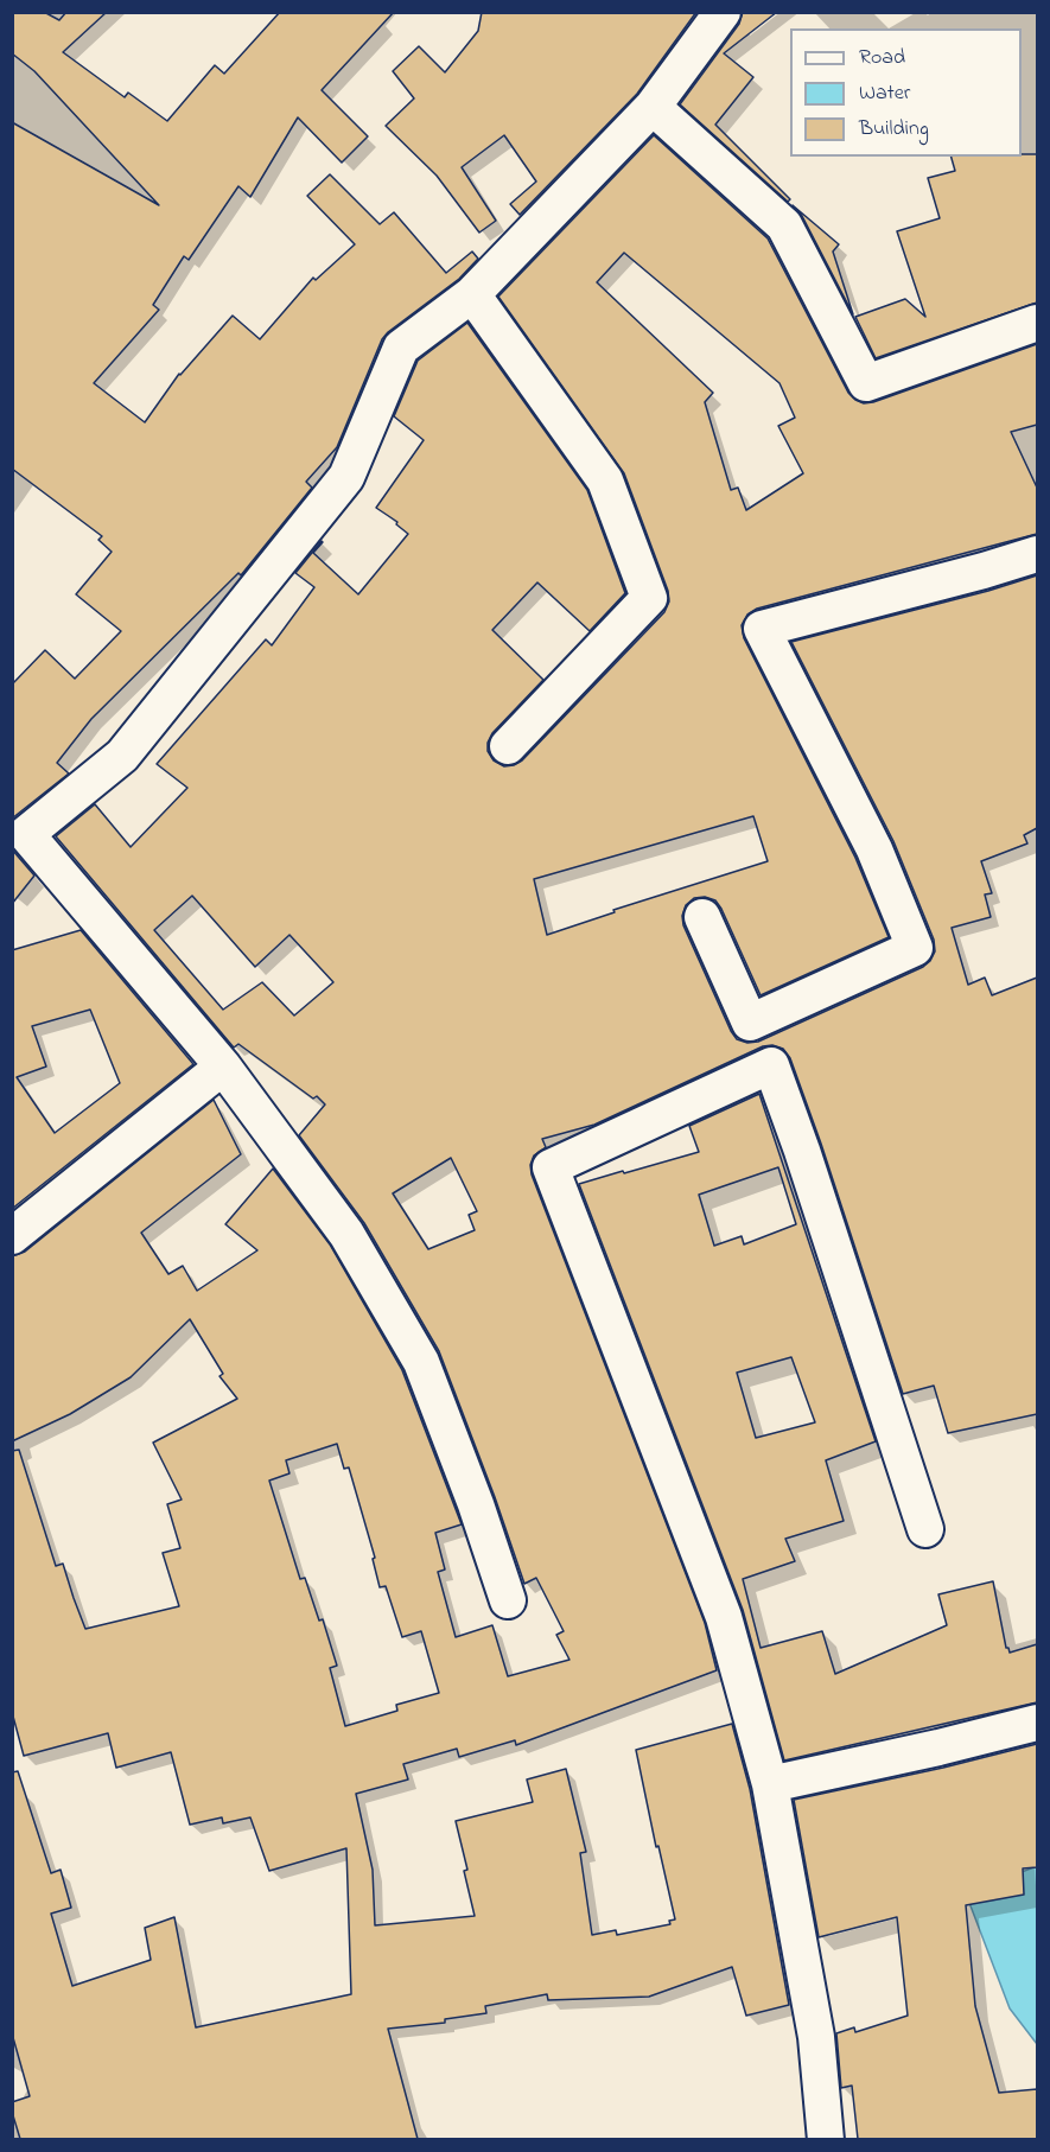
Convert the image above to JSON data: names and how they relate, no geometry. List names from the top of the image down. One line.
{"legend":["Road","Water","Building"]}
